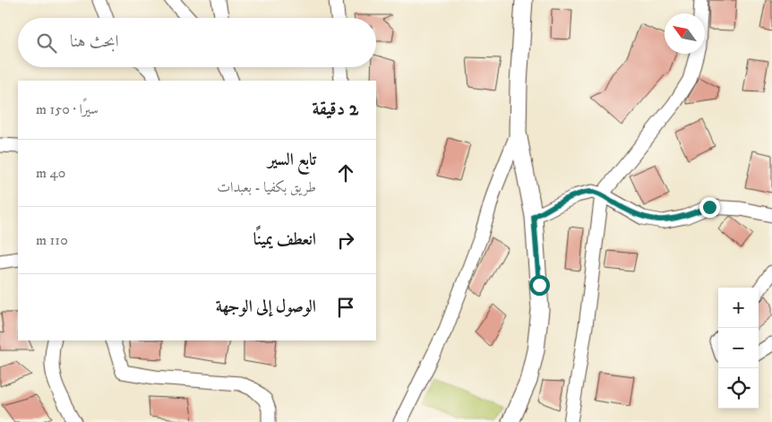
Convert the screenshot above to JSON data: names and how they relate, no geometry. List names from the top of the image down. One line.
{"north":"top left","page":{"search":"ابحث هنا","heading":["2 دقيقة","سيرًا · 150 m"],"list":[["تابع السير","طريق بكفيا - بعبدات","40 m"],["انعطف يمينًا","110 m"],"الوصول إلى الوجهة"],"map_buttons":["+","−"]}}
